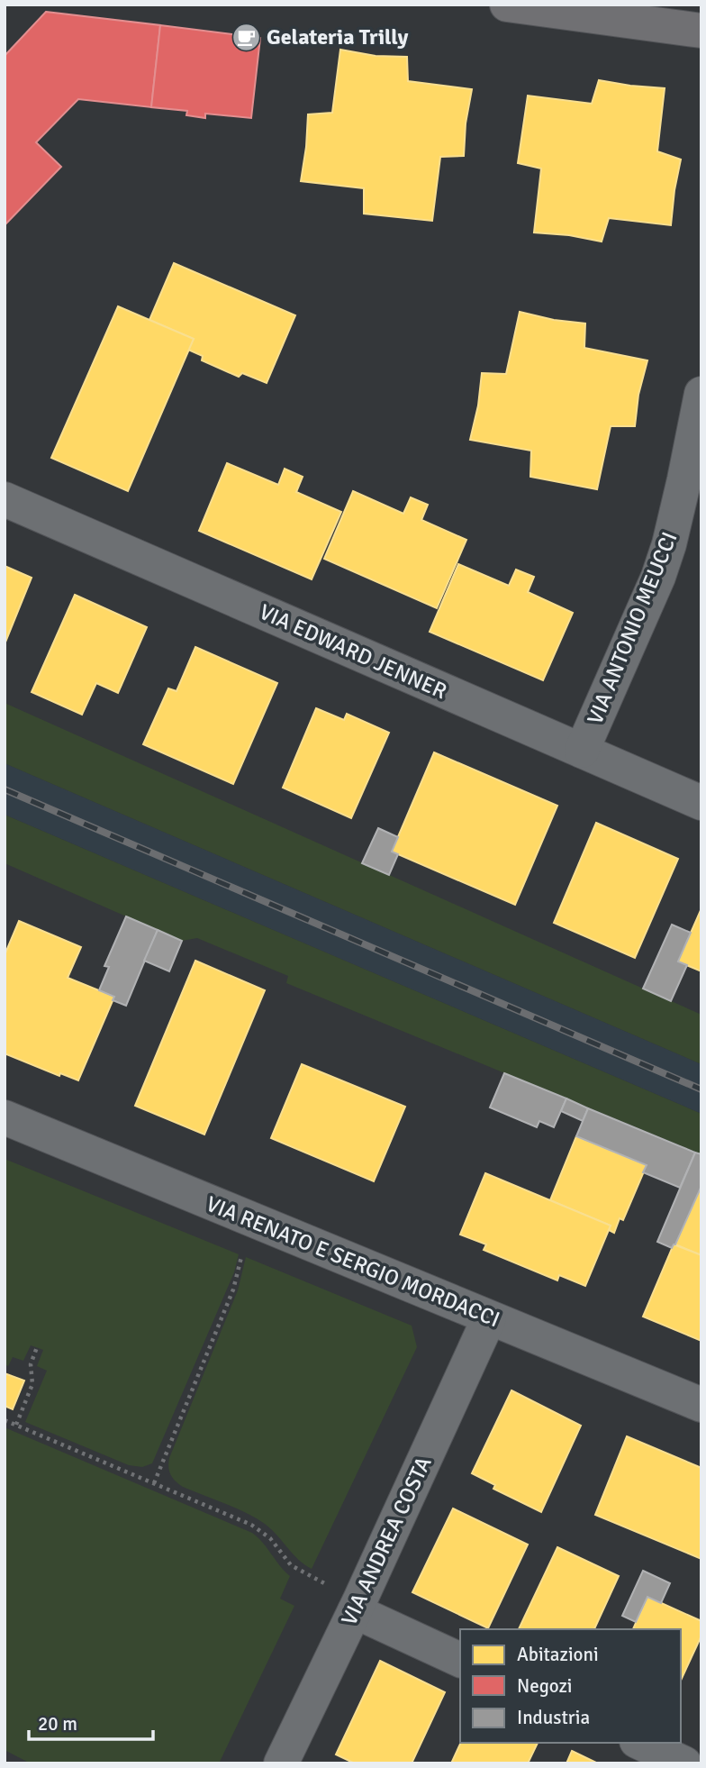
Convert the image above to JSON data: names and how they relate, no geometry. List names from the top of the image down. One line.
{"streets":{"street":["VIA ANTONIO MEUCCI","VIA EDWARD JENNER","VIA RENATO E SERGIO MORDACCI","VIA ANDREA COSTA"]},"crossings":[["VIA ANTONIO MEUCCI","VIA EDWARD JENNER"],["VIA RENATO E SERGIO MORDACCI","VIA ANDREA COSTA"]],"places":{"cafe":["Gelateria Trilly"]},"legend":["Abitazioni","Negozi","Industria"],"scale_bar":"20 m"}
